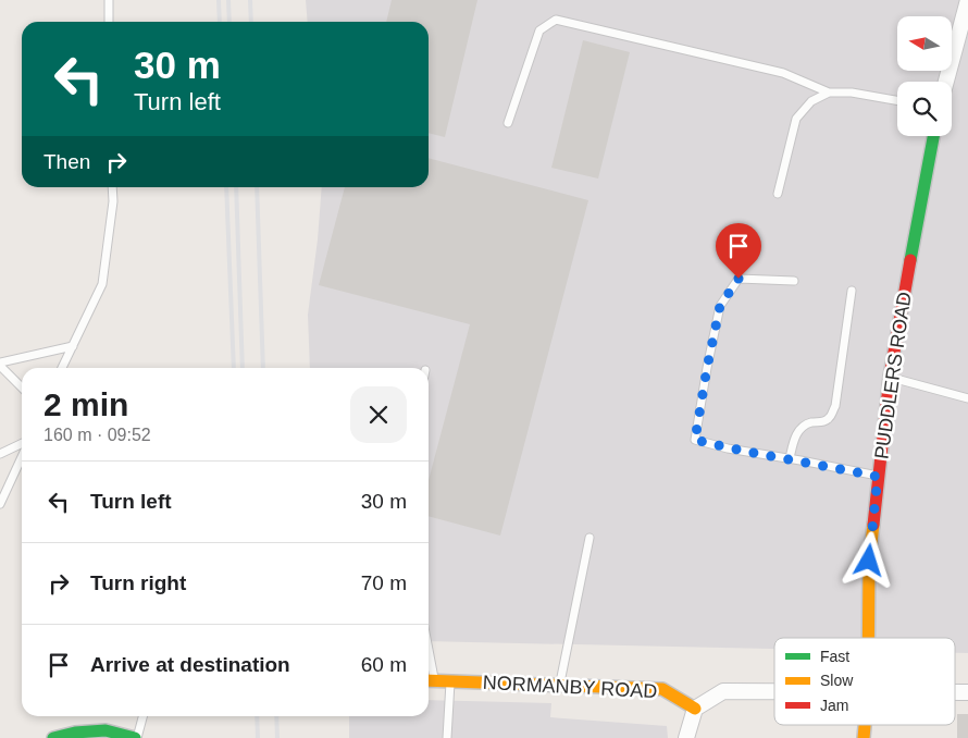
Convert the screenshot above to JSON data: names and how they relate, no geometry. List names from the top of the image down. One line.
{"streets":{"street":["PUDDLERS ROAD","NORMANBY ROAD"]},"legend":["Fast","Slow","Jam"],"north":"left","page":{"turn":["30 m","Turn left"],"then":"Then","heading":["2 min","160 m · 09:52"],"list":[{"name":"Turn left","value":"30 m"},{"name":"Turn right","value":"70 m"},{"name":"Arrive at destination","value":"60 m"}]}}
